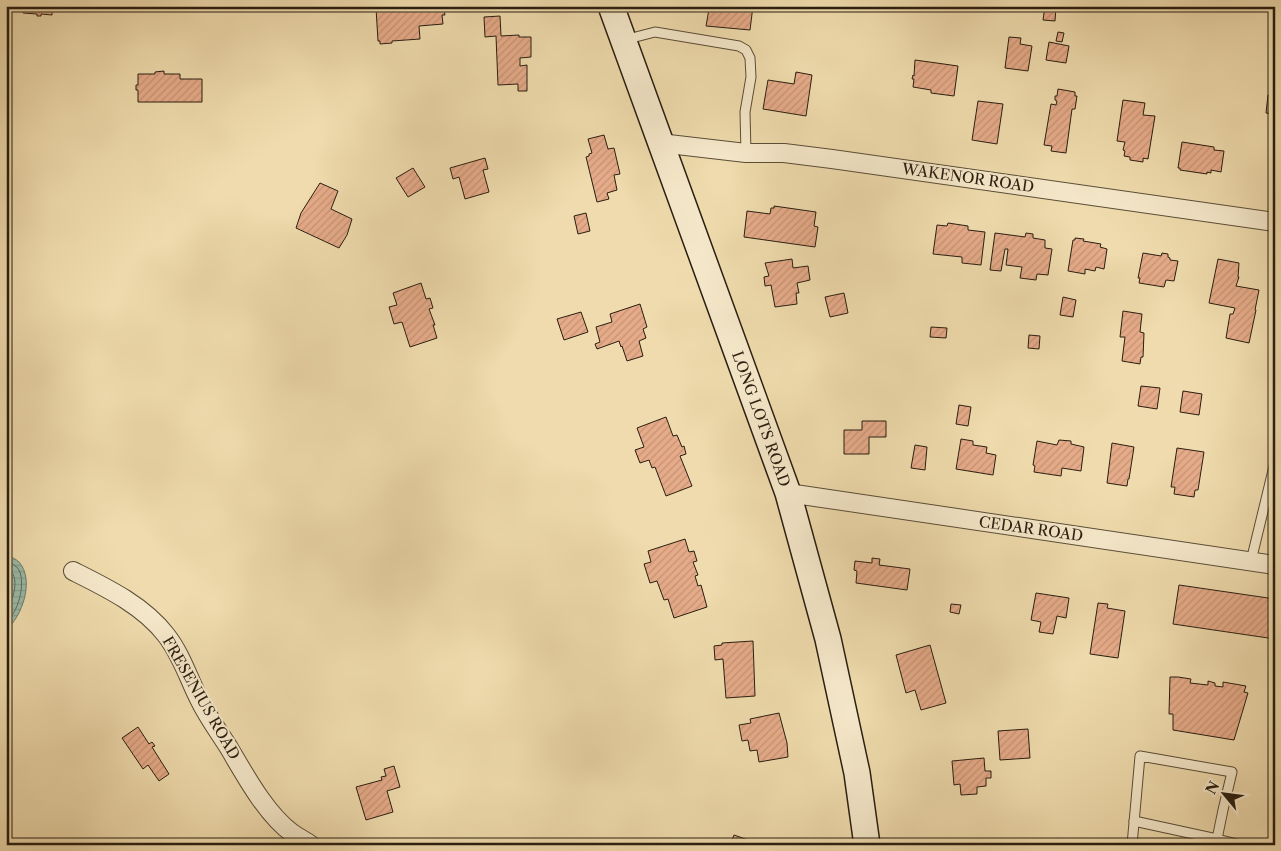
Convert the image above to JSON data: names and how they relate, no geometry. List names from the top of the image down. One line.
{"streets":{"main road":["LONG LOTS ROAD"],"street":["WAKENOR ROAD","CEDAR ROAD","FRESENIUS ROAD"]},"crossings":[["WAKENOR ROAD","LONG LOTS ROAD"],["LONG LOTS ROAD","CEDAR ROAD"]],"north":"top left"}
